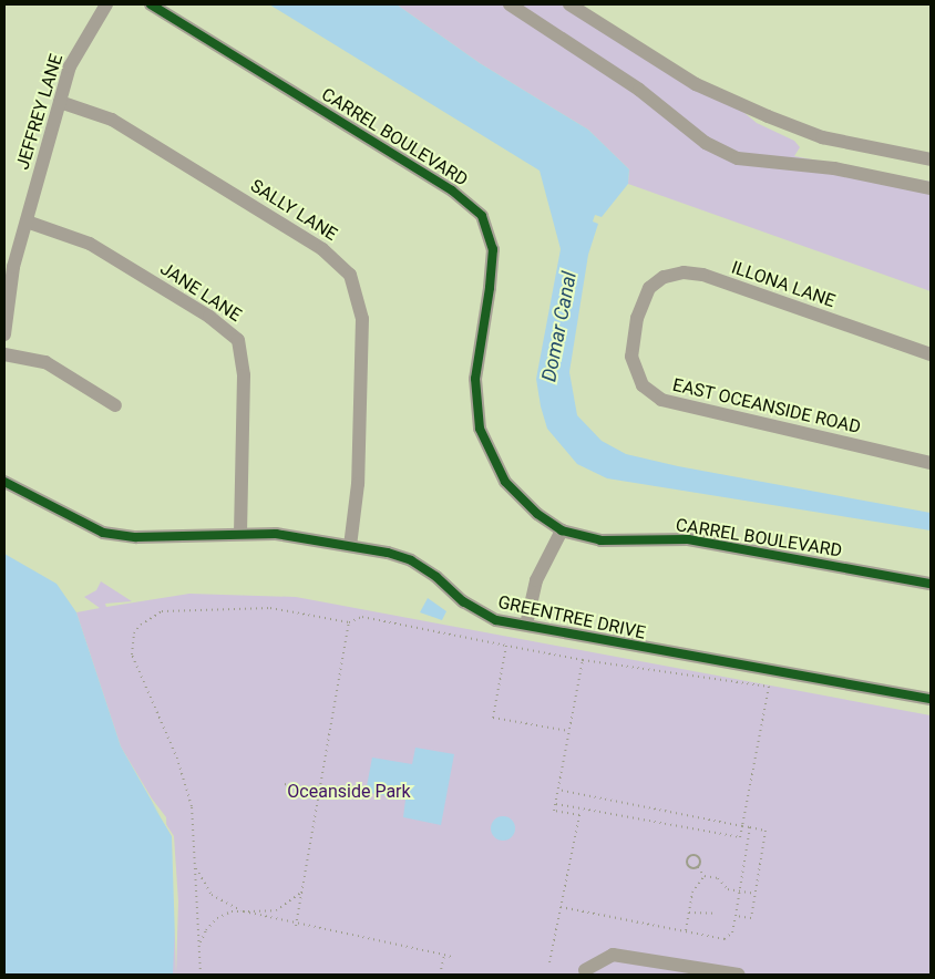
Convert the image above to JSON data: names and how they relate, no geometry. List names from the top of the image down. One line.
{"streets":{"street":["JEFFREY LANE","CARREL BOULEVARD","SALLY LANE","ILLONA LANE","JANE LANE","EAST OCEANSIDE ROAD","GREENTREE DRIVE"]},"crossings":[["JEFFREY LANE","SALLY LANE"],["JEFFREY LANE","JANE LANE"],["SALLY LANE","GREENTREE DRIVE"],["ILLONA LANE","EAST OCEANSIDE ROAD"],["JANE LANE","GREENTREE DRIVE"]],"water":["Domar Canal"],"parks":["Oceanside Park"]}
